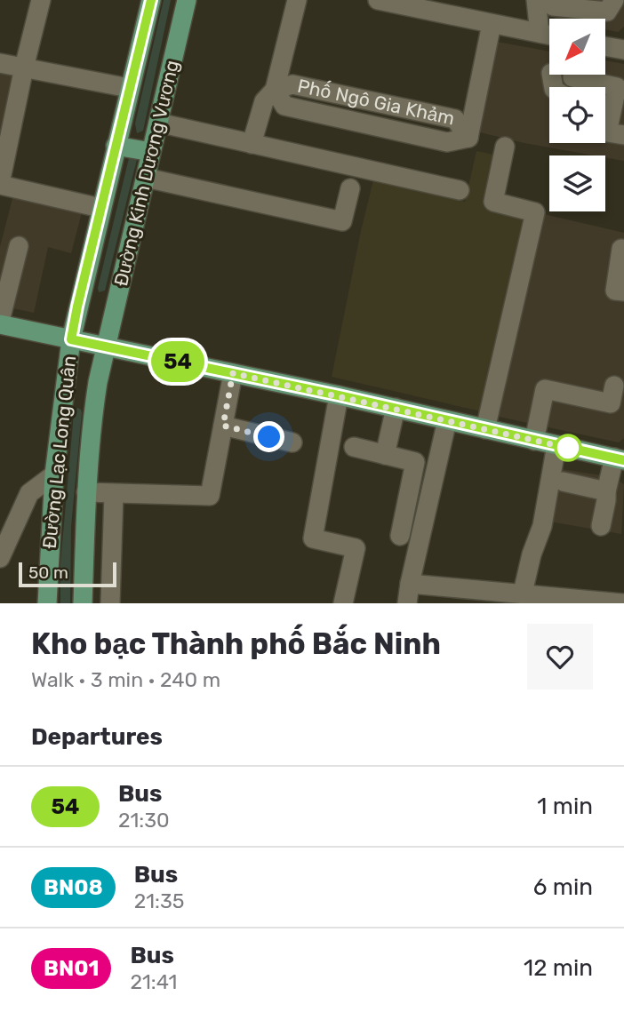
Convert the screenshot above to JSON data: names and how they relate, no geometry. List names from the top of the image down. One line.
{"streets":{"main road":["Đường Kinh Dương Vương","Đường Lạc Long Quân"],"street":["Phố Ngô Gia Khảm"]},"crossings":[["Đường Kinh Dương Vương","Đường Lạc Long Quân"]],"lines":["bus line 54"],"scale_bar":"50 m","north":"bottom left","page":{"on_map":"54","scale":"50 m","heading":[["Kho bạc Thành phố Bắc Ninh","Walk · 3 min · 240 m"],"Departures"],"list":[{"mark":"54","name":"Bus","note":"21:30","value":"1 min"},{"mark":"BN08","name":"Bus","note":"21:35","value":"6 min"},{"mark":"BN01","name":"Bus","note":"21:41","value":"12 min"}]}}
